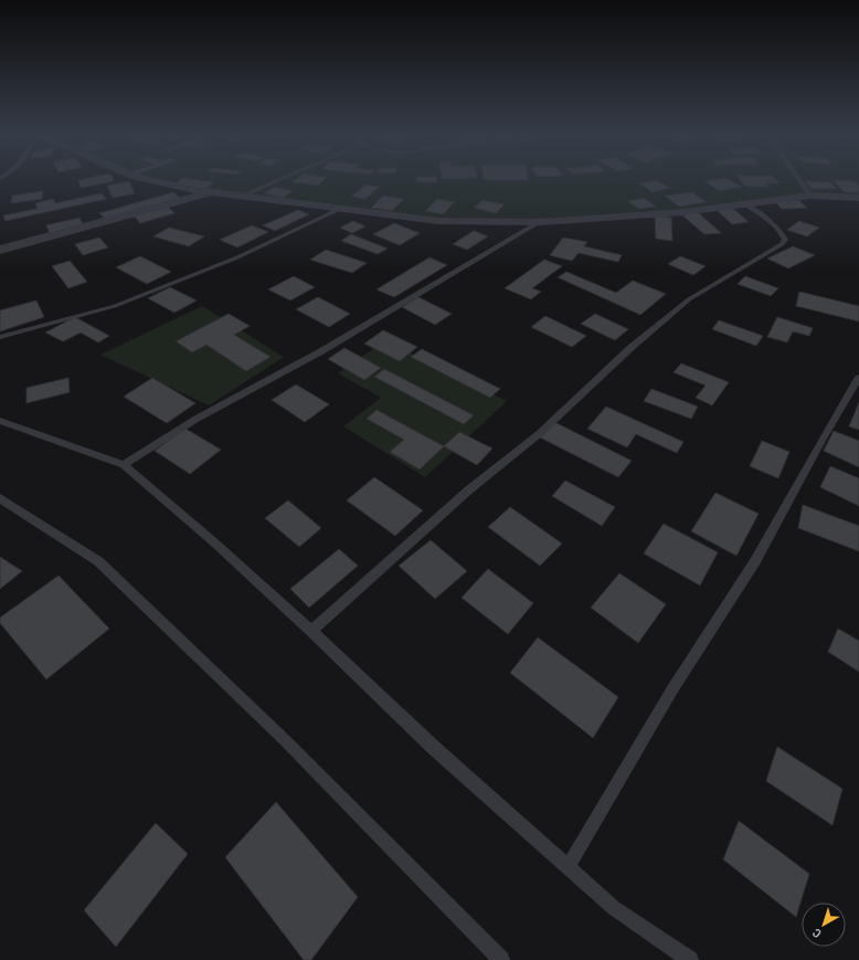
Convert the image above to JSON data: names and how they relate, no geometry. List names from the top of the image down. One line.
{"north":"bottom left"}
